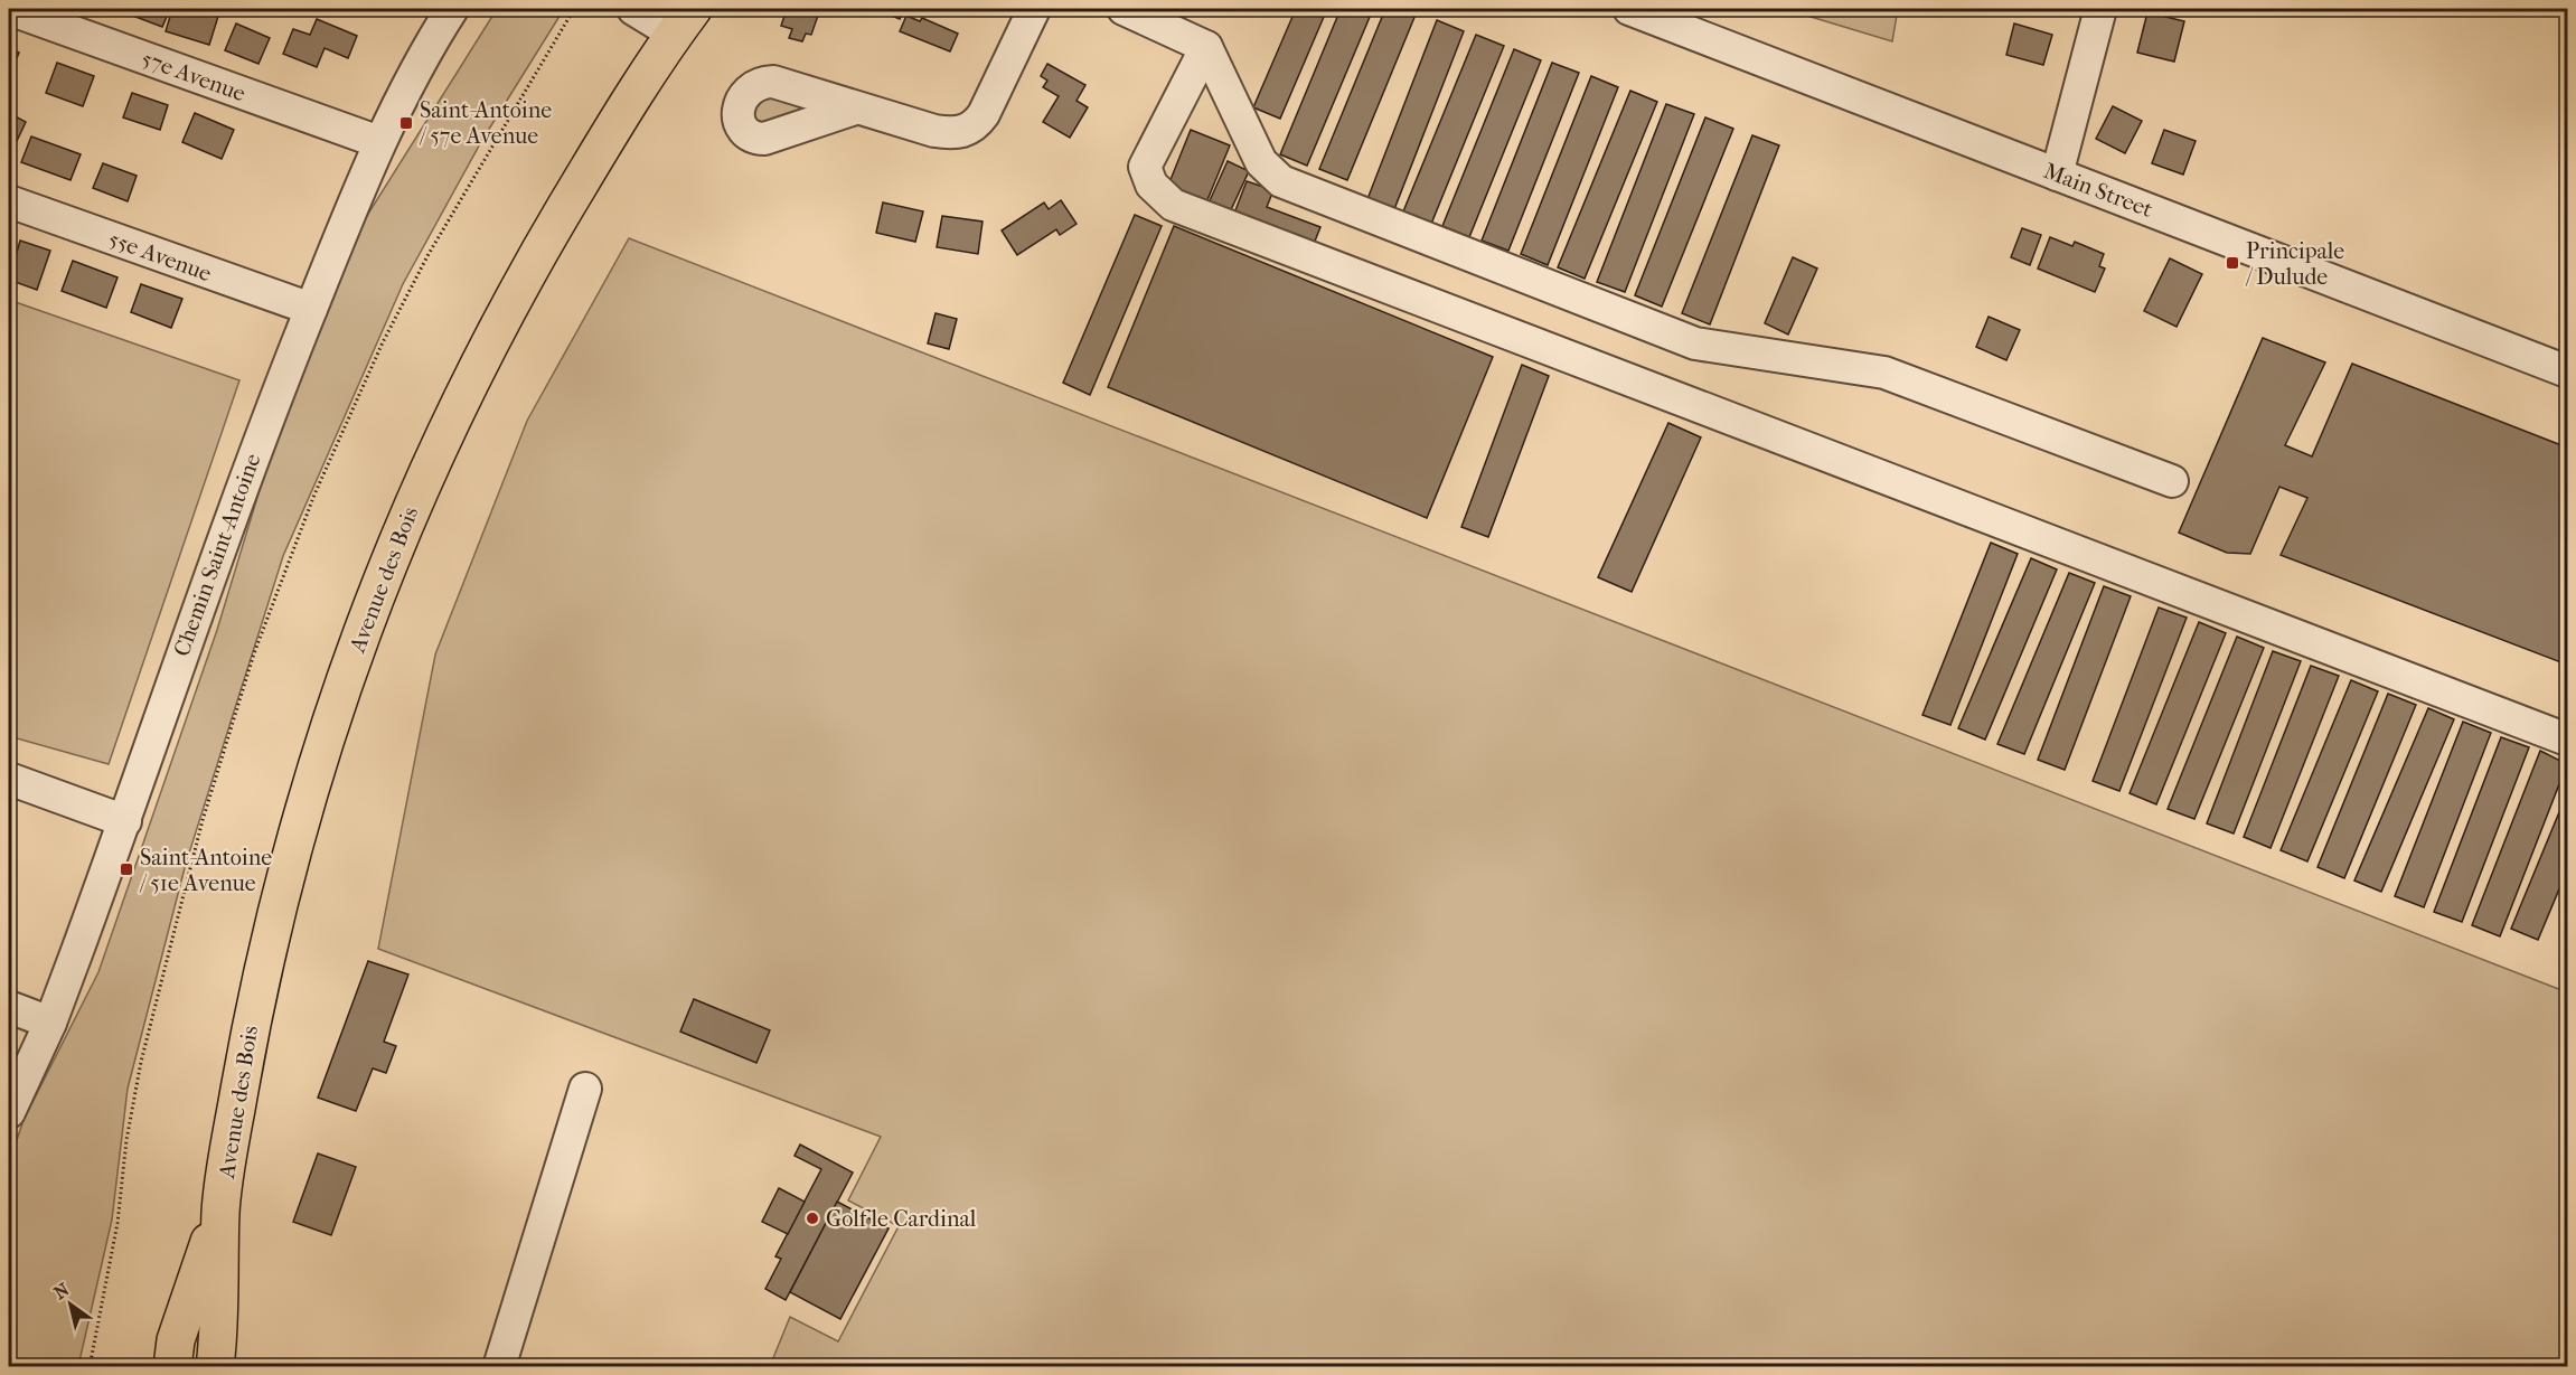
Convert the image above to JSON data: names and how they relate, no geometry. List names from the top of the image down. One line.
{"streets":{"main road":["Avenue des Bois"],"street":["57e Avenue","Main Street","55e Avenue","Chemin Saint-Antoine"]},"crossings":[["57e Avenue","Chemin Saint-Antoine"],["55e Avenue","Chemin Saint-Antoine"]],"places":{"transit":["Saint-Antoine / 57e Avenue","Principale / Dulude","Saint-Antoine / 51e Avenue"],"other":["Golf le Cardinal"]},"north":"top left"}
